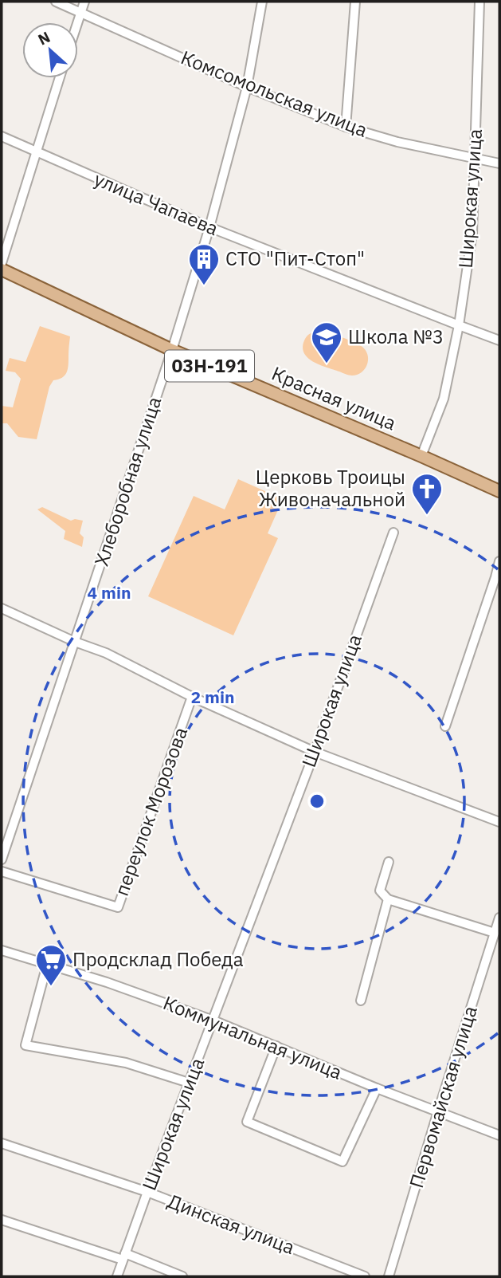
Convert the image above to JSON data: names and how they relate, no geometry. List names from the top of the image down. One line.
{"streets":{"main road":["03Н-191","Красная улица"],"street":["Комсомольская улица","Широкая улица","улица Чапаева","Хлеборобная улица","переулок Морозова","Коммунальная улица","Первомайская улица","Динская улица"]},"crossings":[["Комсомольская улица","Широкая улица"],["Комсомольская улица","Хлеборобная улица"],["Широкая улица","улица Чапаева"],["Широкая улица","Красная улица"],["Широкая улица","Коммунальная улица"],["Широкая улица","Динская улица"],["улица Чапаева","Хлеборобная улица"],["Красная улица","Хлеборобная улица"],["Коммунальная улица","Первомайская улица"]],"places":{"building":["СТО \"Пит-Стоп\""],"school or university":["Школа №3"],"church":["Церковь Троицы Живоначальной"],"supermarket":["Продсклад Победа"]},"north":"top left","rings":["4 min","2 min"]}
